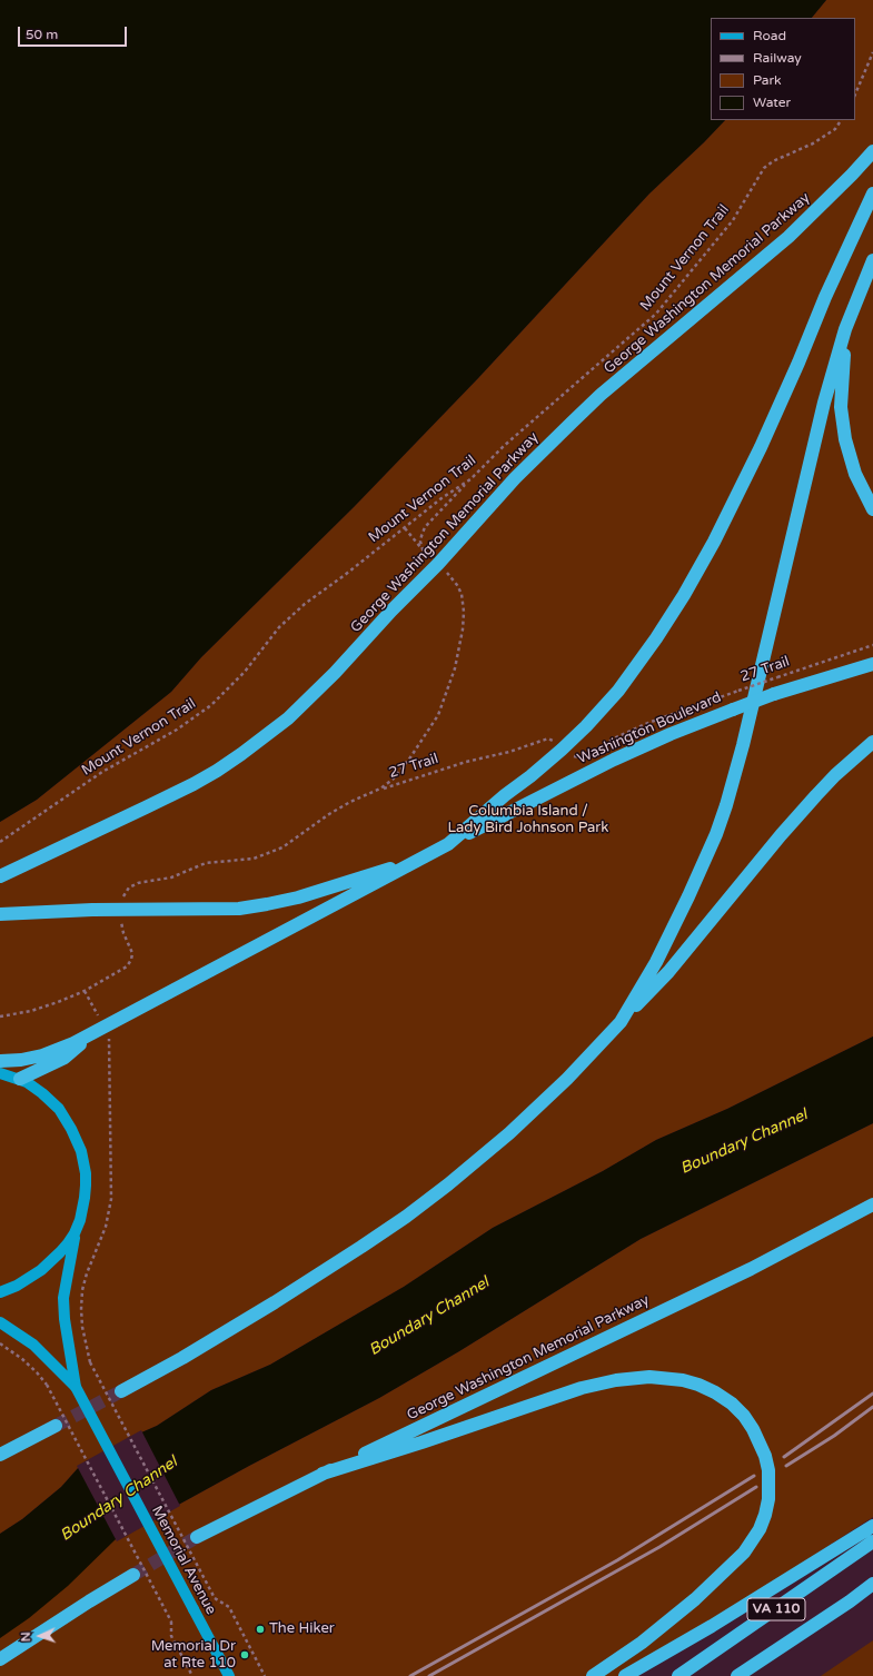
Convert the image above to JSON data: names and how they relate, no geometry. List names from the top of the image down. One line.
{"streets":{"highway":["George Washington Memorial Parkway","Washington Boulevard","VA 110"],"main road":["Memorial Avenue"],"path":["Mount Vernon Trail","27 Trail"]},"water":["Boundary Channel"],"parks":["Columbia Island / Lady Bird Johnson Park"],"places":["The Hiker","Memorial Dr at Rte 110"],"legend":["Road","Railway","Park","Water"],"scale_bar":"50 m","north":"left"}
